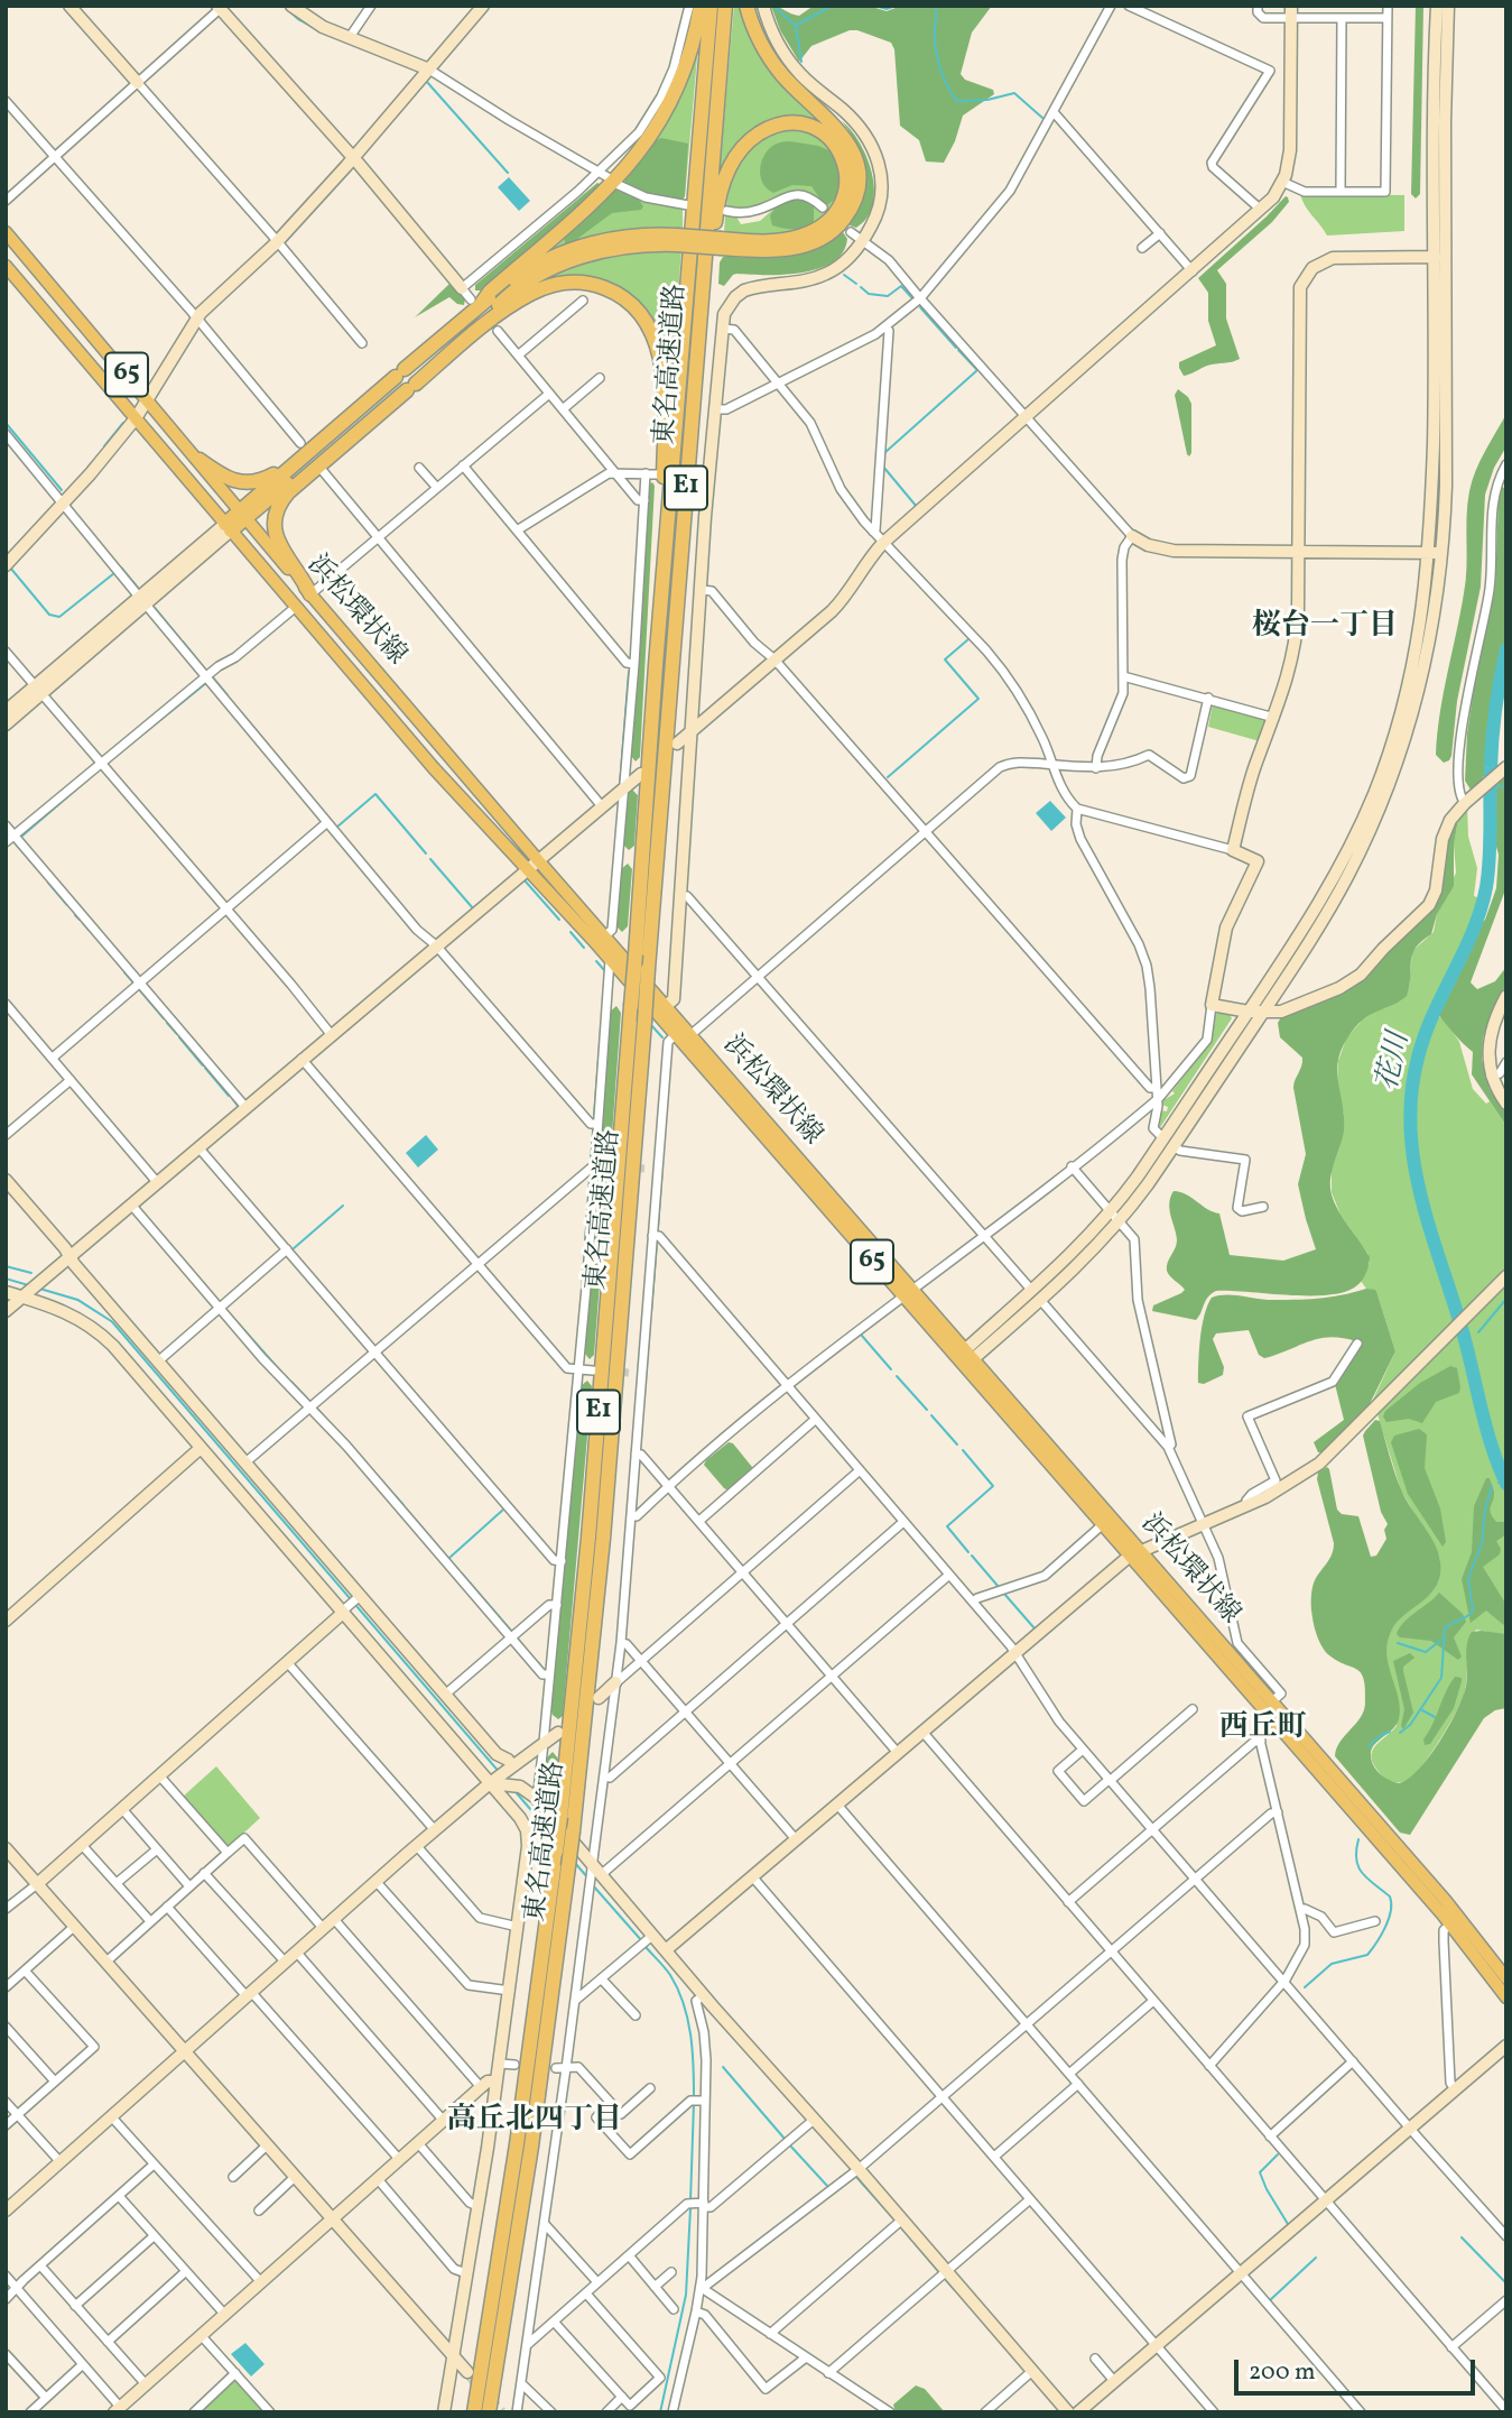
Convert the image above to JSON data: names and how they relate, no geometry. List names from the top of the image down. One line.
{"streets":{"highway":["東名高速道路","E1"],"main road":["65","浜松環状線"]},"districts":["桜台一丁目","西丘町","高丘北四丁目"],"water":["花川"],"scale_bar":"200 m"}
